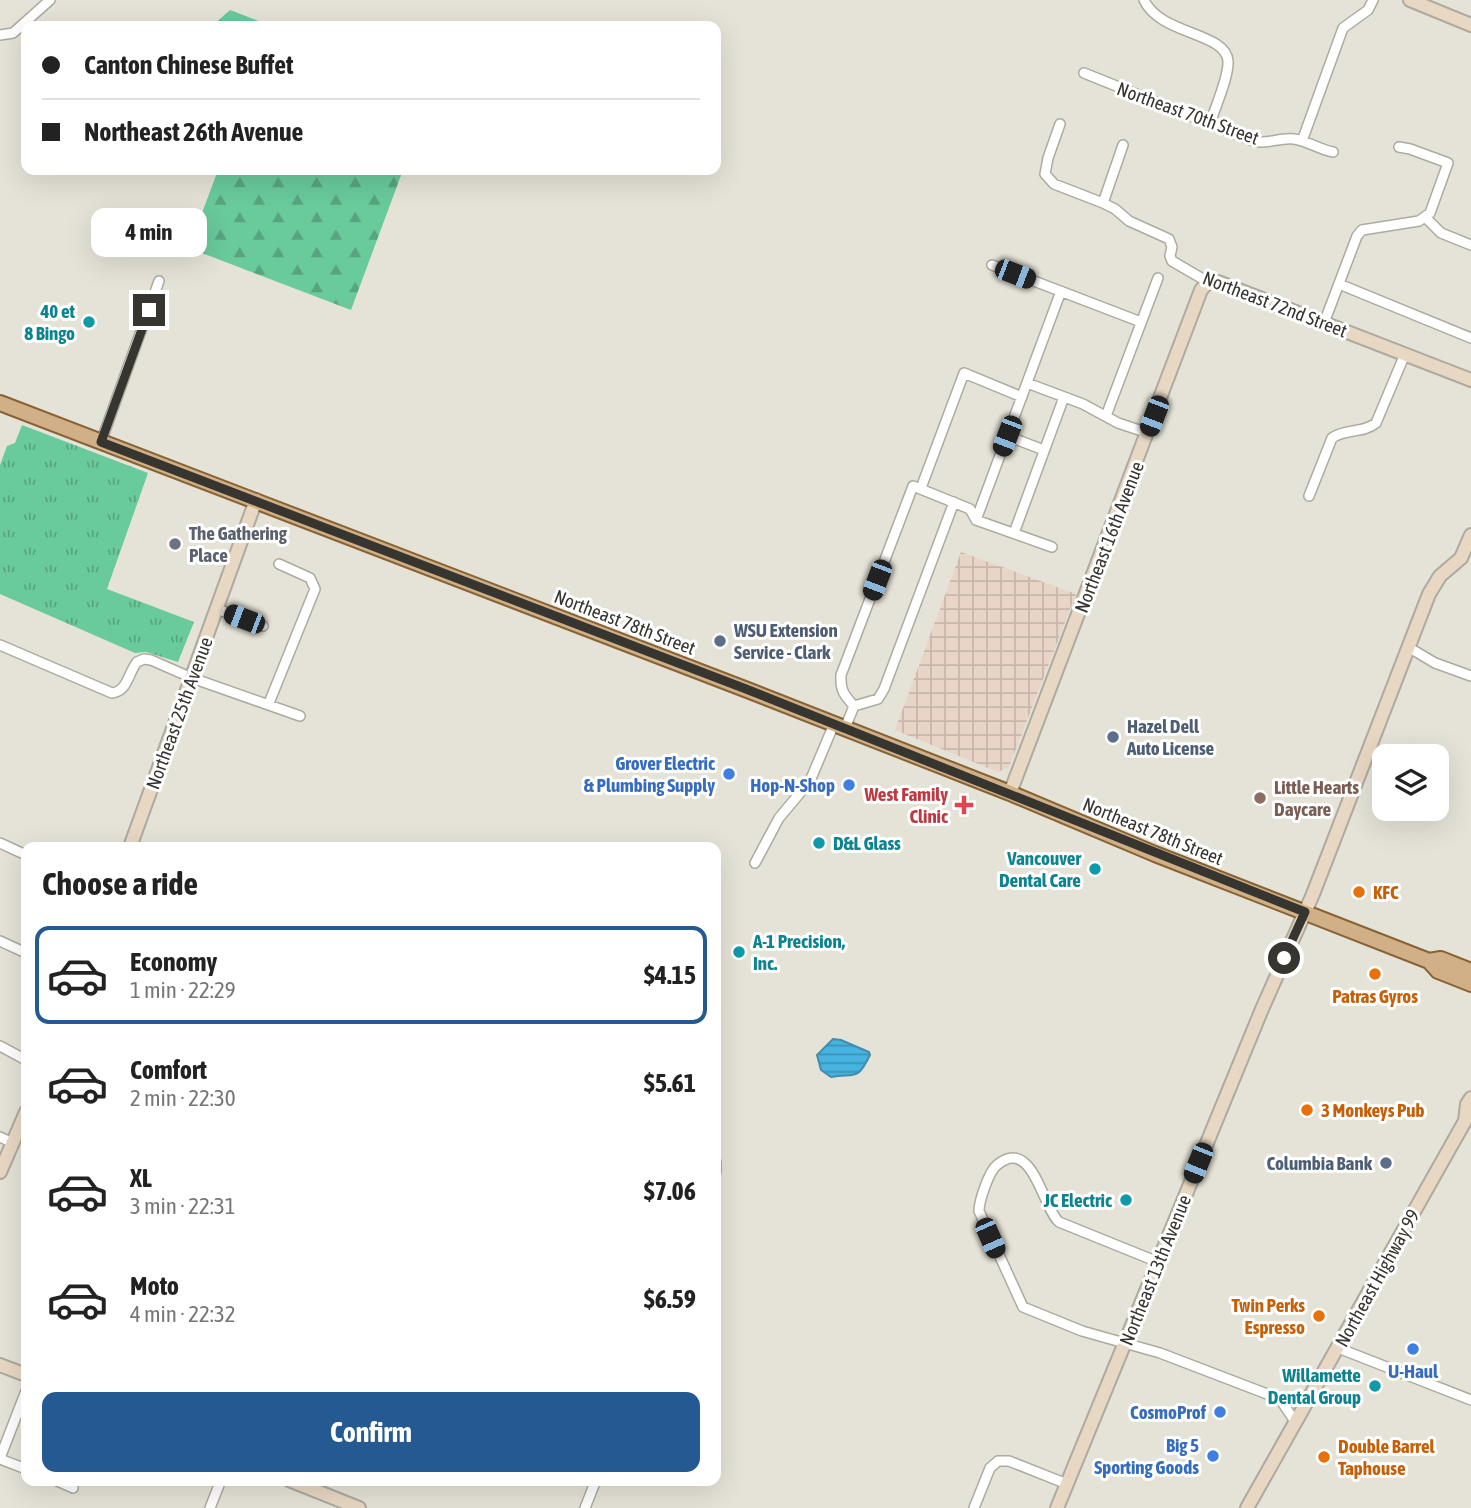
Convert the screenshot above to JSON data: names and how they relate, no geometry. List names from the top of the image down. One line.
{"streets":{"main road":["Northeast 78th Street"],"street":["Northeast 70th Street","Northeast 72nd Street","Northeast 16th Avenue","Northeast 25th Avenue","Northeast 13th Avenue","Northeast Highway 99"]},"crossings":[["Northeast 72nd Street","Northeast 16th Avenue"],["Northeast 16th Avenue","Northeast 78th Street"],["Northeast 78th Street","Northeast 25th Avenue"],["Northeast 78th Street","Northeast 13th Avenue"]],"places":{"other":["40 et 8 Bingo","The Gathering Place","WSU Extension Service - Clark","Hazel Dell Auto License","Grover Electric & Plumbing Supply","Hop-N-Shop","Little Hearts Daycare","D&L Glass","Vancouver Dental Care","KFC","A-1 Precision, Inc.","Patras Gyros","3 Monkeys Pub","Columbia Bank","JC Electric","Twin Perks Espresso","U-Haul","Willamette Dental Group","CosmoProf","Big 5 Sporting Goods","Double Barrel Taphouse"],"health":["West Family Clinic"]},"page":{"banner":["Canton Chinese Buffet","Northeast 26th Avenue"],"bubble":"4 min","heading":"Choose a ride","list":[{"name":"Economy","note":"1 min · 22:29","value":"$4.15"},{"name":"Comfort","note":"2 min · 22:30","value":"$5.61"},{"name":"XL","note":"3 min · 22:31","value":"$7.06"},{"name":"Moto","note":"4 min · 22:32","value":"$6.59"}],"buttons":"Confirm"}}
